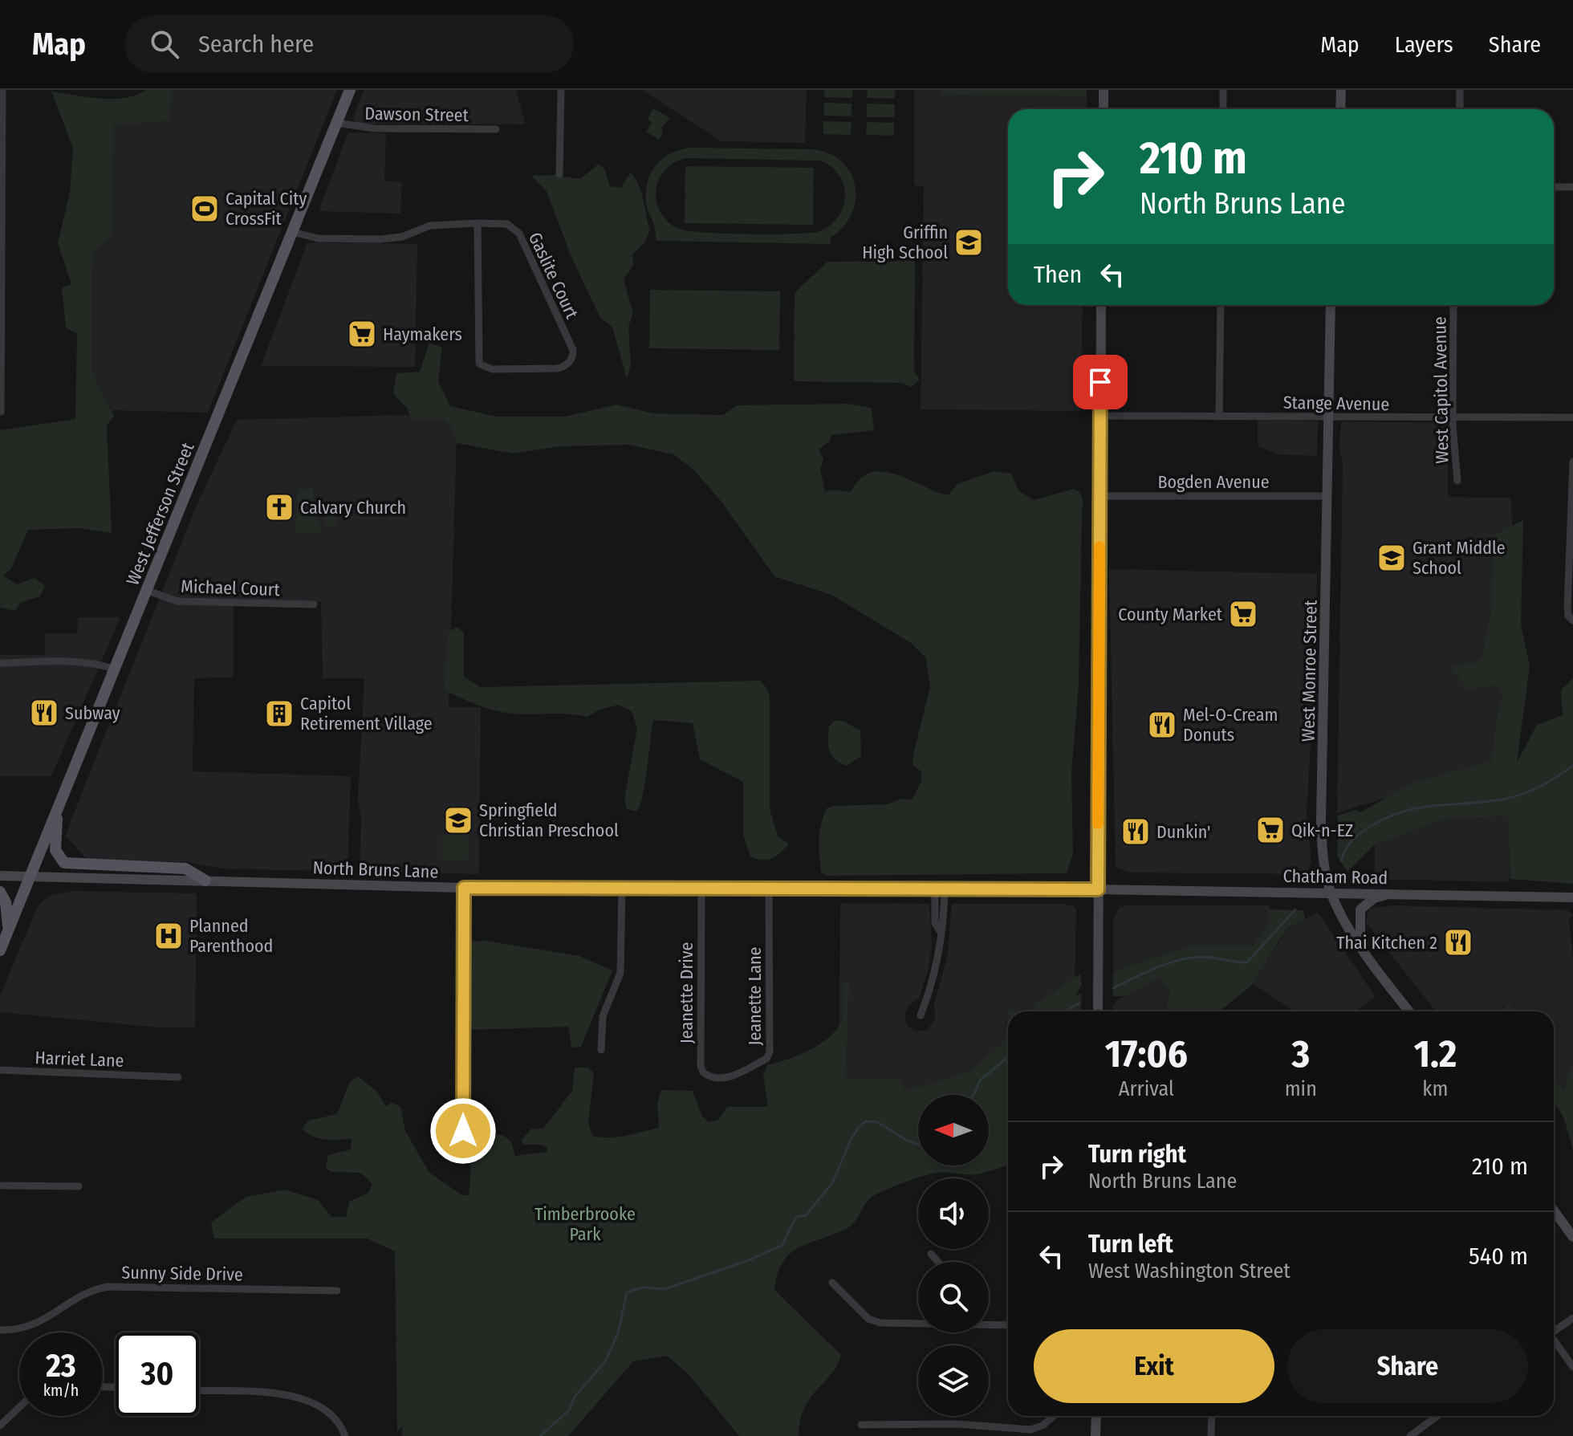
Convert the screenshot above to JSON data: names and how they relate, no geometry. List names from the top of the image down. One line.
{"streets":{"main road":["West Jefferson Street","West Monroe Street","North Bruns Lane","Chatham Road"],"street":["Dawson Street","Gaslite Court","West Capitol Avenue","Stange Avenue","Bogden Avenue","Michael Court","Jeanette Drive","Jeanette Lane","Harriet Lane","Sunny Side Drive"]},"crossings":[["Dawson Street","West Jefferson Street"],["West Capitol Avenue","Stange Avenue"],["Stange Avenue","West Monroe Street"],["Bogden Avenue","West Monroe Street"],["West Jefferson Street","Michael Court"],["West Jefferson Street","North Bruns Lane"],["West Monroe Street","Chatham Road"],["North Bruns Lane","Chatham Road"],["North Bruns Lane","Jeanette Drive"],["North Bruns Lane","Jeanette Lane"],["Jeanette Drive","Jeanette Lane"]],"parks":["Timberbrooke Park"],"places":{"sports":["Capital City CrossFit"],"school or university":["Griffin High School","Grant Middle School","Springfield Christian Preschool"],"supermarket":["Haymakers","County Market","Qik-n-EZ"],"church":["Calvary Church"],"restaurant":["Subway","Mel-O-Cream Donuts","Dunkin'","Thai Kitchen 2"],"building":["Capitol Retirement Village"],"hospital":["Planned Parenthood"]},"north":"left","page":{"header":"Map","search":"Search here","nav":["Map","Layers","Share"],"turn":["210 m","North Bruns Lane"],"then":"Then","eta":["17:06","Arrival","3","min","1.2","km"],"list":[{"name":"Turn right","note":"North Bruns Lane","value":"210 m"},{"name":"Turn left","note":"West Washington Street","value":"540 m"}],"buttons":["Exit","Share"],"speed":"23 km/h","limit":"30"}}
